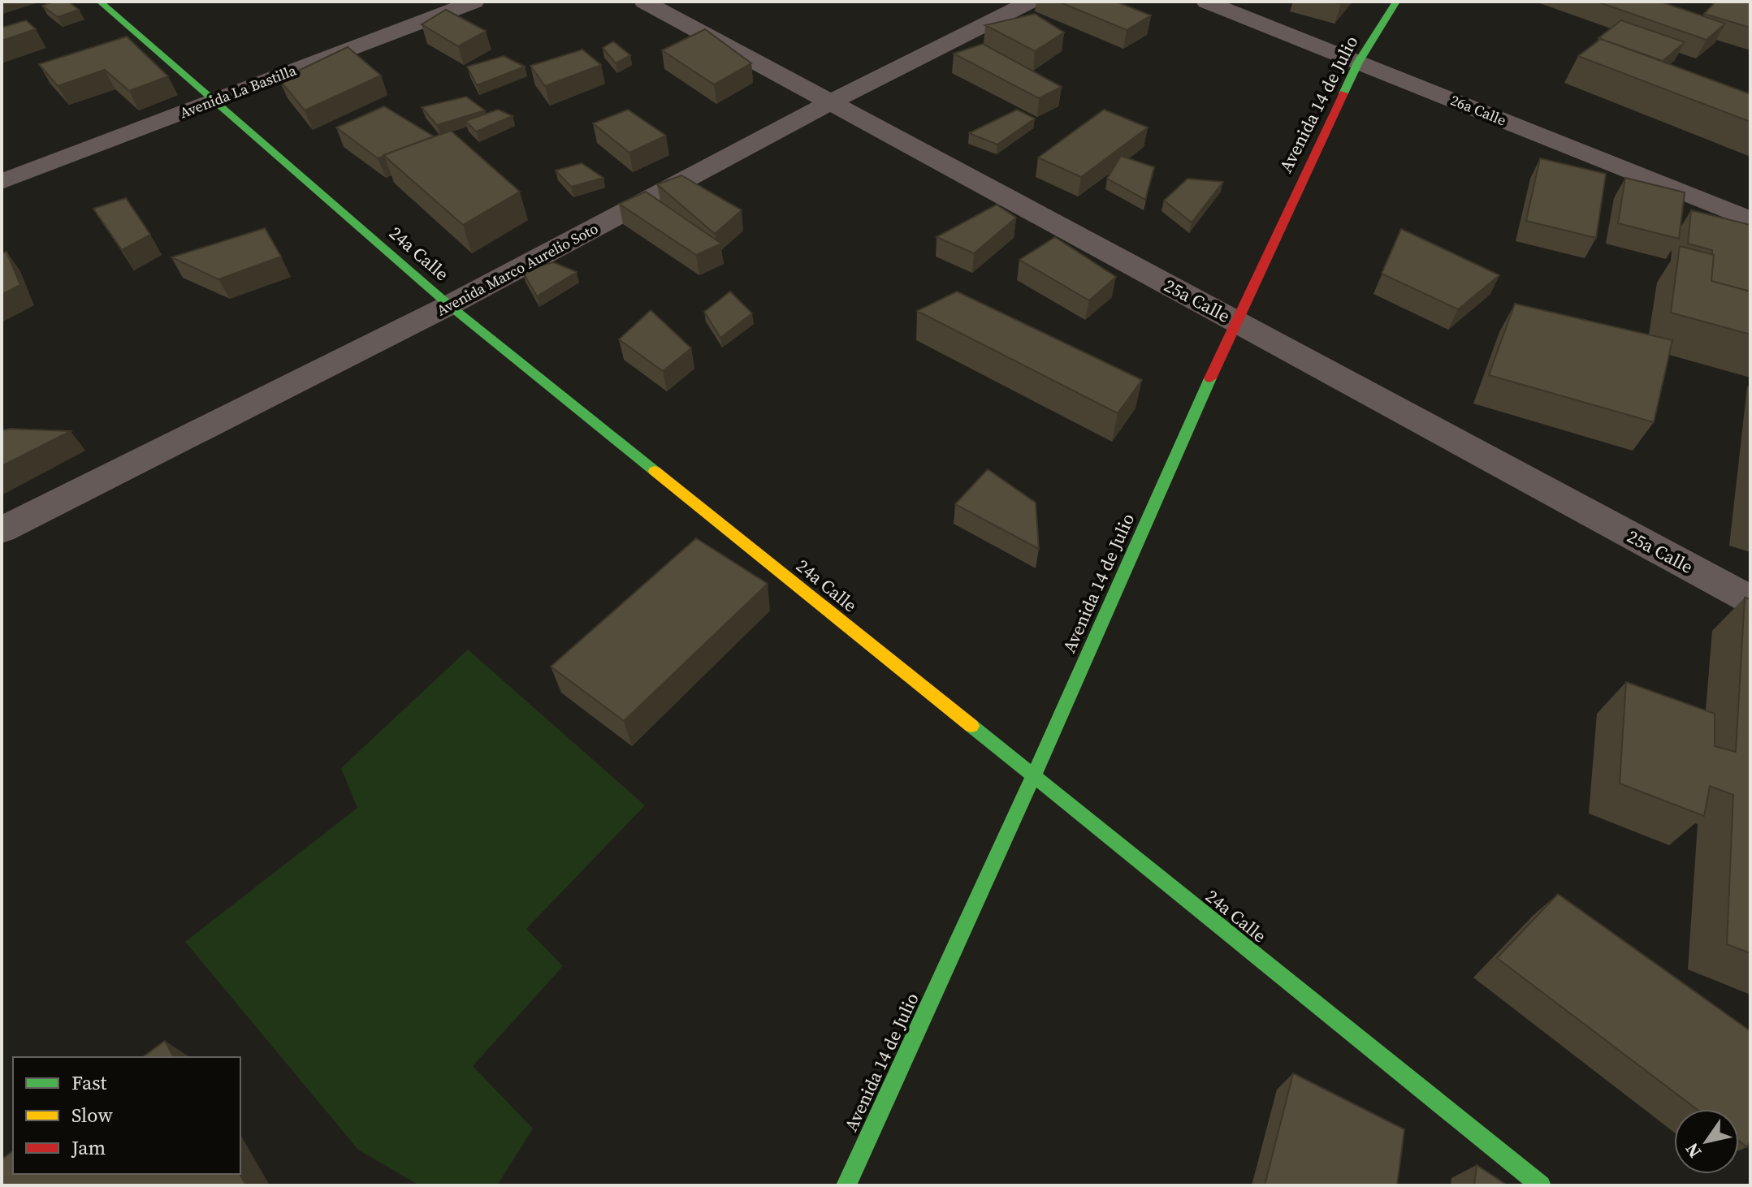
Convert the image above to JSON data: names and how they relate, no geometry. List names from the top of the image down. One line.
{"streets":{"street":["Avenida La Bastilla","Avenida 14 de Julio","26a Calle","24a Calle","Avenida Marco Aurelio Soto","25a Calle"]},"crossings":[["Avenida La Bastilla","24a Calle"],["Avenida 14 de Julio","26a Calle"],["Avenida 14 de Julio","24a Calle"],["Avenida 14 de Julio","25a Calle"],["24a Calle","Avenida Marco Aurelio Soto"],["Avenida Marco Aurelio Soto","25a Calle"]],"legend":["Fast","Slow","Jam"],"north":"bottom left"}
